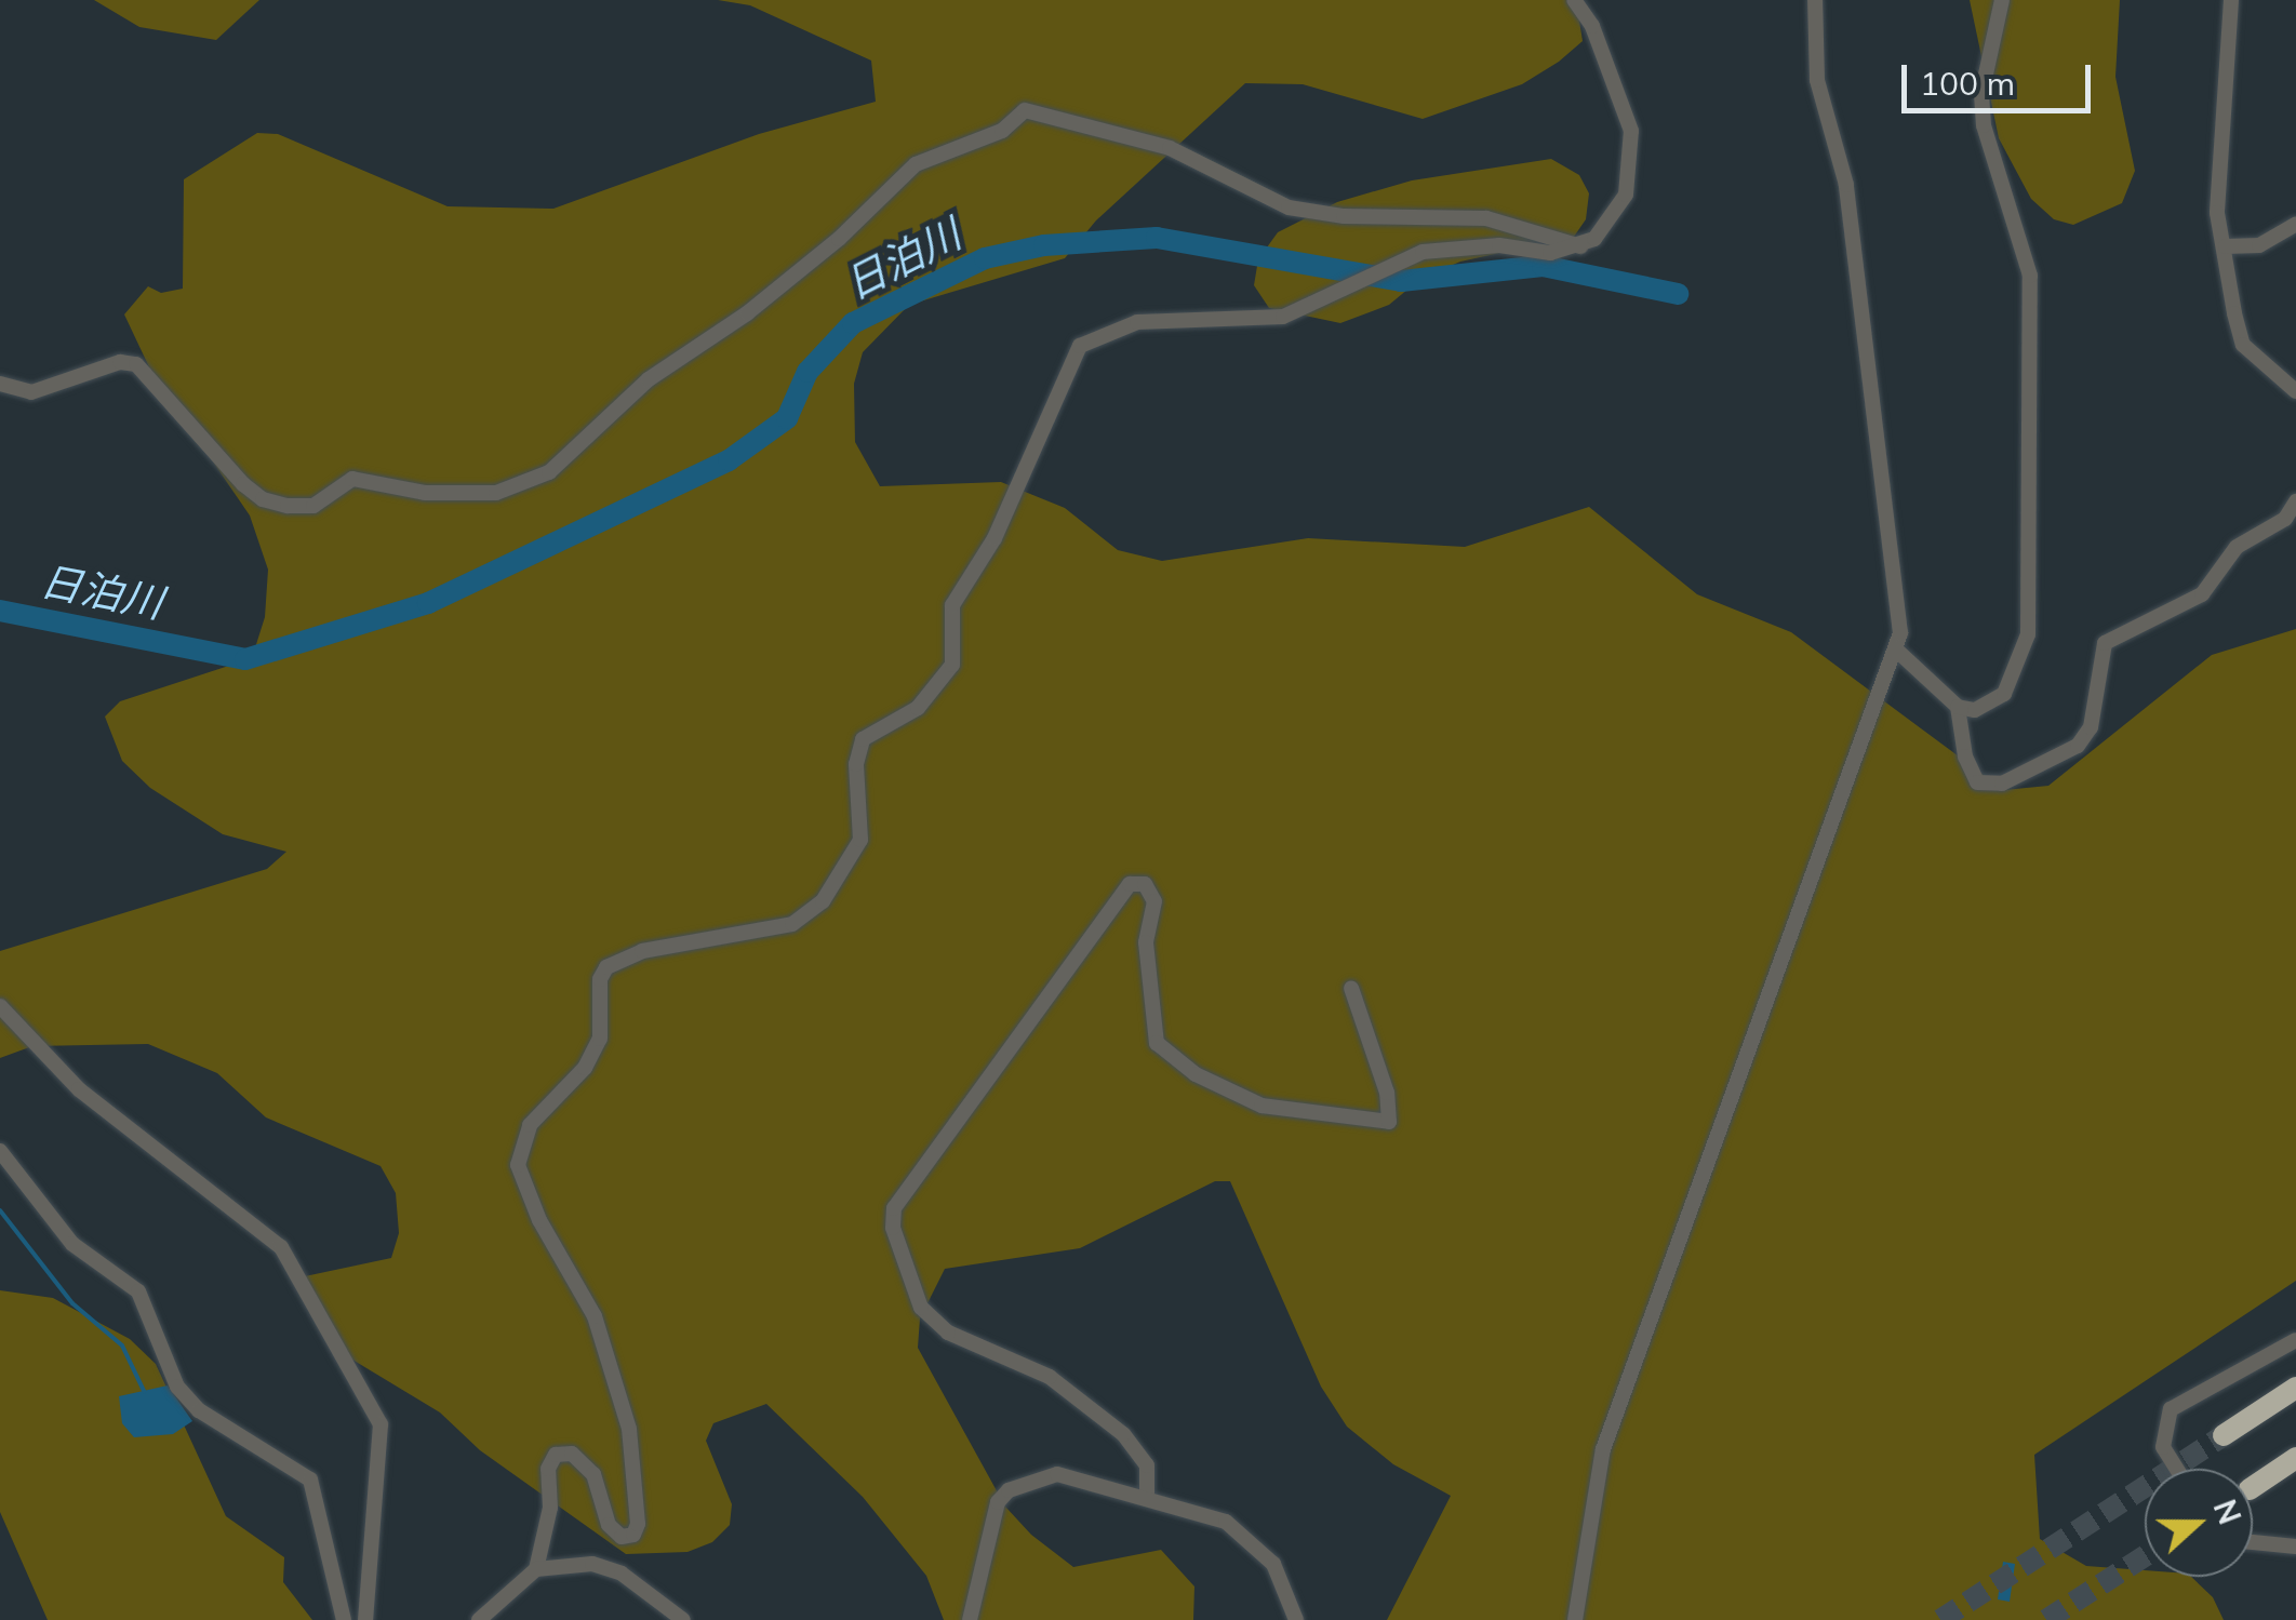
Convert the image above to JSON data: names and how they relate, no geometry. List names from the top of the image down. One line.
{"water":["日泊川"],"scale_bar":"100 m","north":"right"}
